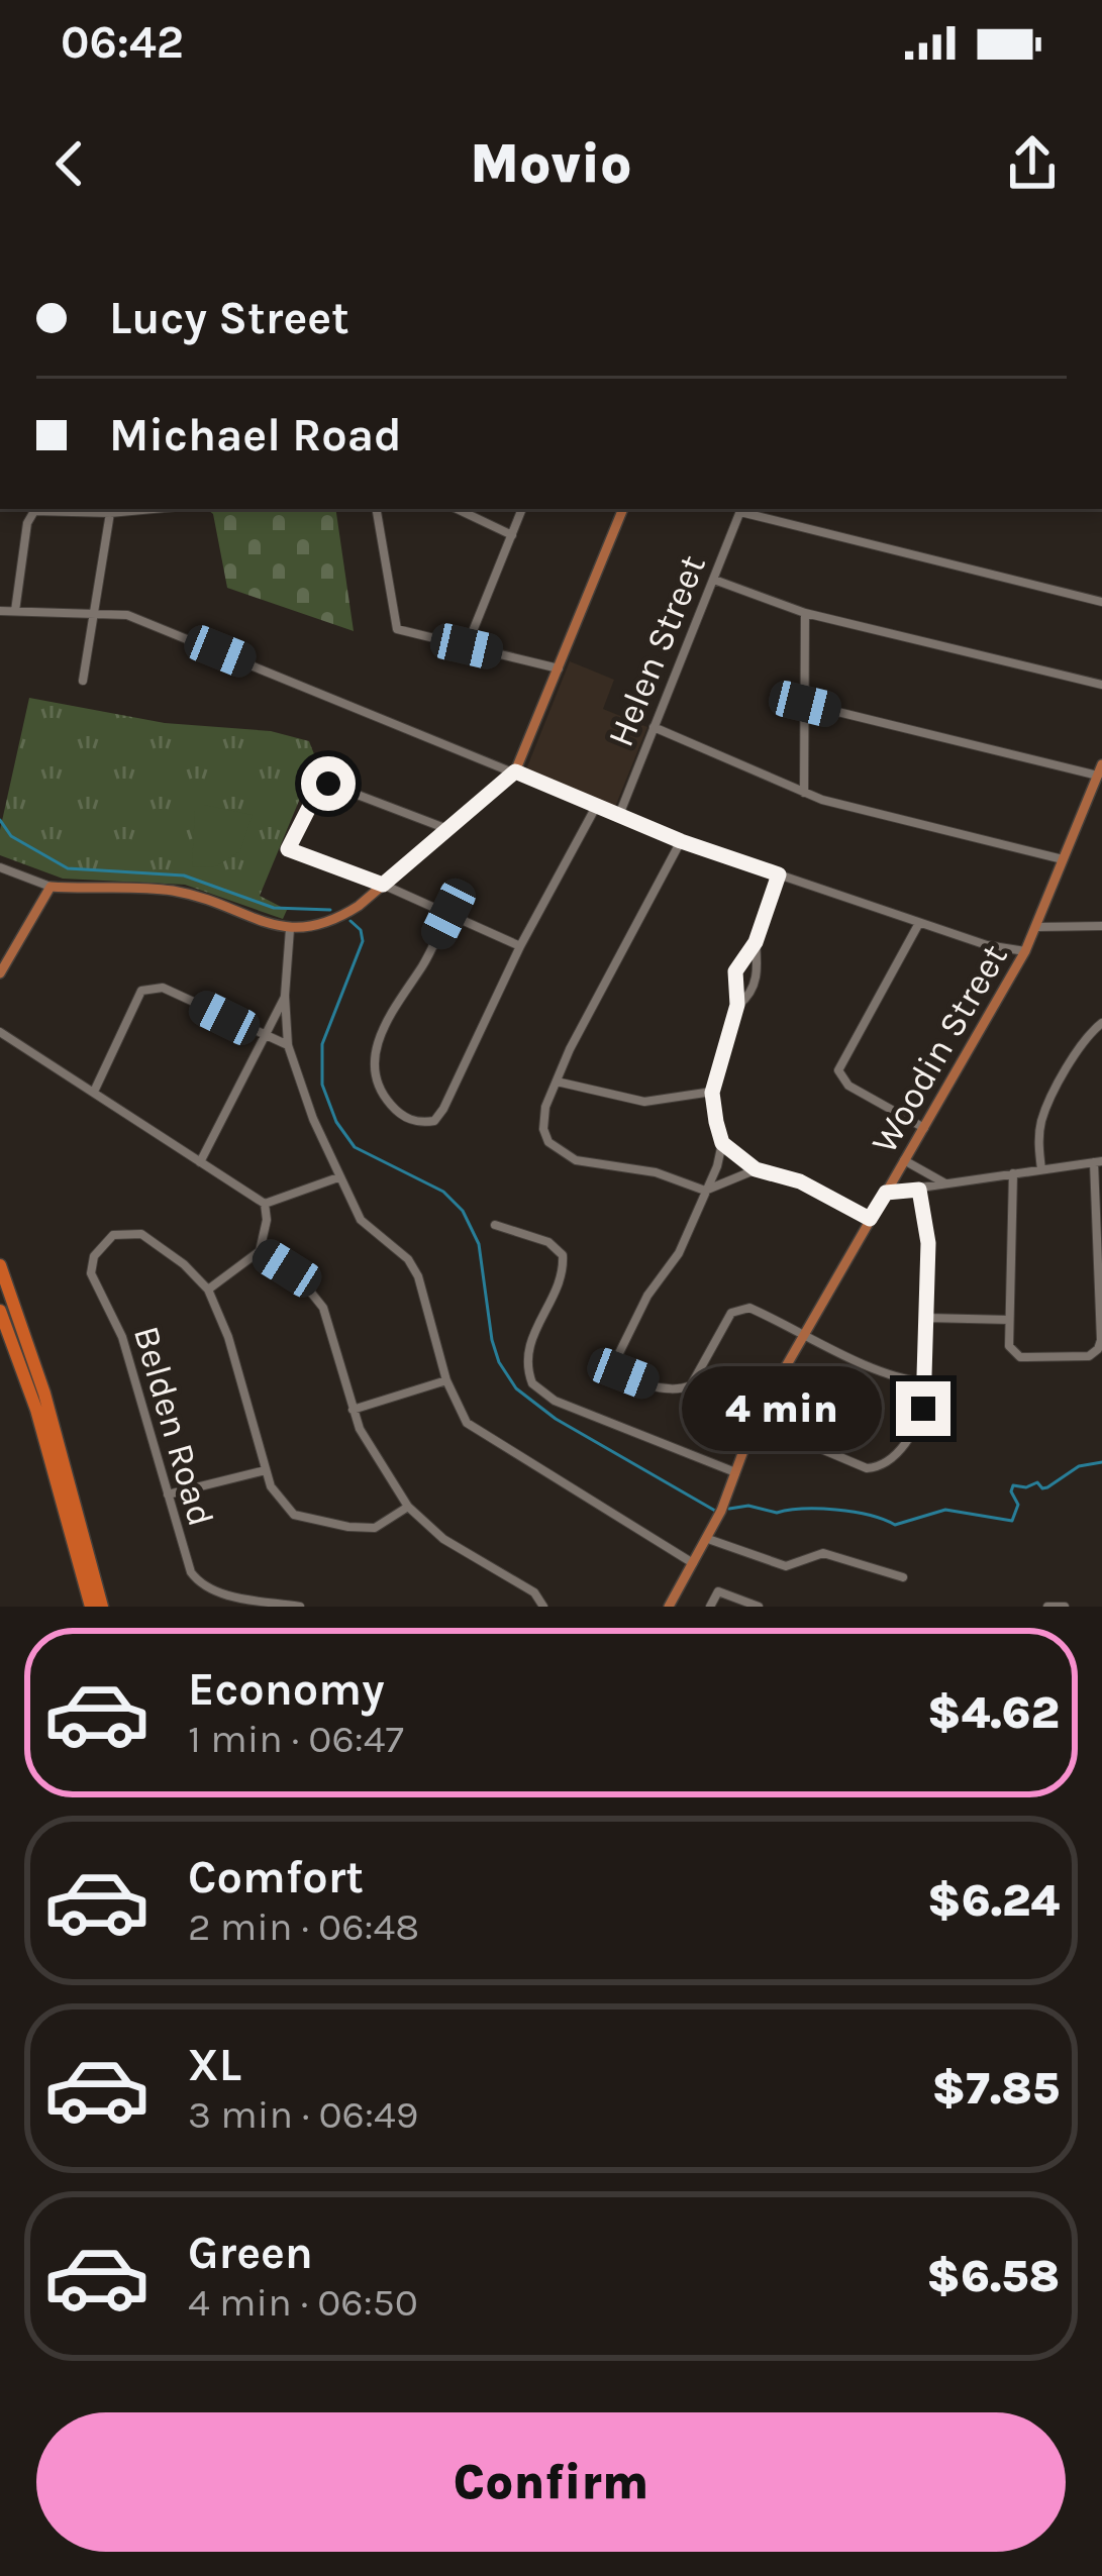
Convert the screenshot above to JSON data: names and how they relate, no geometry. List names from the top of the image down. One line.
{"streets":{"main road":["Woodin Street"],"street":["Helen Street","Belden Road"]},"page":{"status":"06:42","header":"Movio","banner":["Lucy Street","Michael Road"],"bubble":"4 min","list":[{"name":"Economy","note":"1 min · 06:47","value":"$4.62"},{"name":"Comfort","note":"2 min · 06:48","value":"$6.24"},{"name":"XL","note":"3 min · 06:49","value":"$7.85"},{"name":"Green","note":"4 min · 06:50","value":"$6.58"}],"buttons":"Confirm"}}
